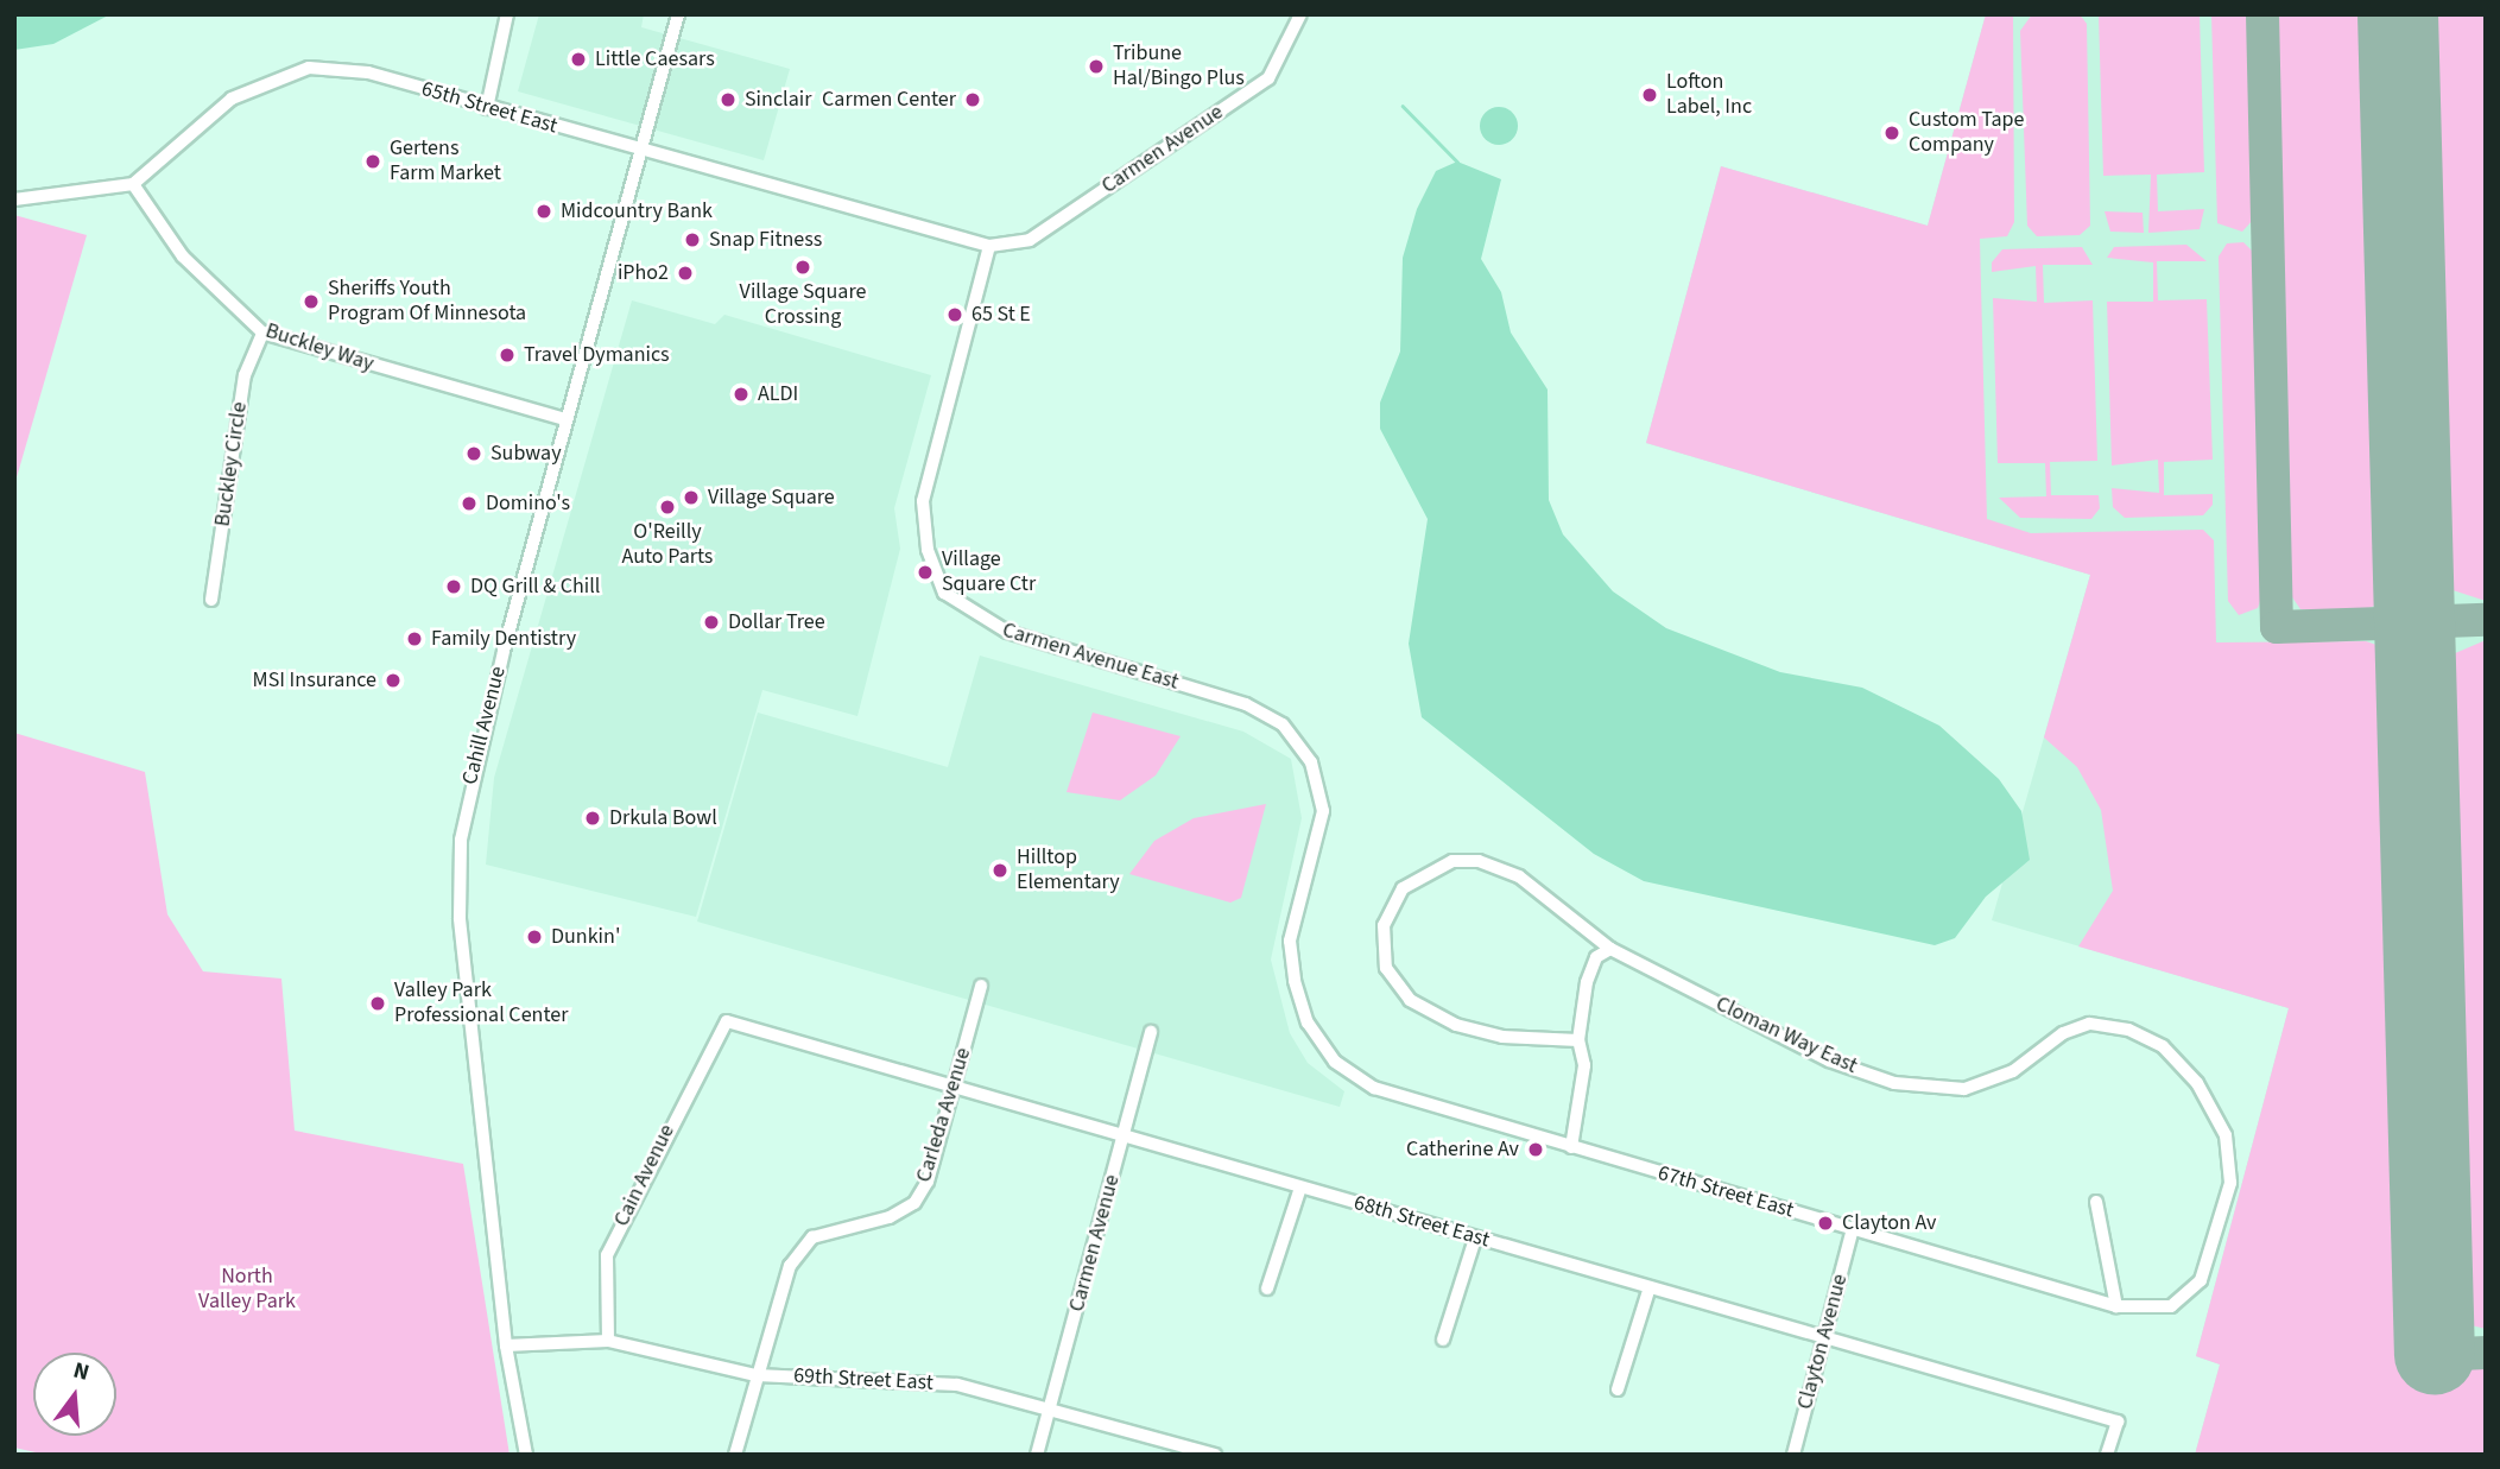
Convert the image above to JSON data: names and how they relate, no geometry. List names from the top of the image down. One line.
{"streets":{"street":["65th Street East","Carmen Avenue","Buckley Way","Buckley Circle","Carmen Avenue East","Cahill Avenue","Cloman Way East","Carleda Avenue","Cain Avenue","67th Street East","68th Street East","Clayton Avenue","69th Street East"]},"crossings":[["65th Street East","Carmen Avenue"],["65th Street East","Buckley Way"],["65th Street East","Carmen Avenue East"],["65th Street East","Cahill Avenue"],["Carmen Avenue","Carmen Avenue East"],["Carmen Avenue","68th Street East"],["Carmen Avenue","69th Street East"],["Buckley Way","Buckley Circle"],["Buckley Way","Cahill Avenue"],["Carmen Avenue East","67th Street East"],["Cahill Avenue","69th Street East"],["Cloman Way East","67th Street East"],["Carleda Avenue","68th Street East"],["Carleda Avenue","69th Street East"],["Cain Avenue","68th Street East"],["Cain Avenue","69th Street East"],["67th Street East","Clayton Avenue"],["68th Street East","Clayton Avenue"]],"parks":["North Valley Park"],"places":["Little Caesars","Tribune Hal/Bingo Plus","Lofton Label, Inc","Sinclair","Carmen Center","Custom Tape Company","Gertens Farm Market","Midcountry Bank","Snap Fitness","Village Square Crossing","iPho2","Sheriffs Youth Program Of Minnesota","65 St E","Travel Dymanics","ALDI","Subway","Village Square","Domino's","O'Reilly Auto Parts","Village Square Ctr","DQ Grill & Chill","Dollar Tree","Family Dentistry","MSI Insurance","Drkula Bowl","Hilltop Elementary","Dunkin'","Valley Park Professional Center","Catherine Av","Clayton Av"],"north":"top"}
